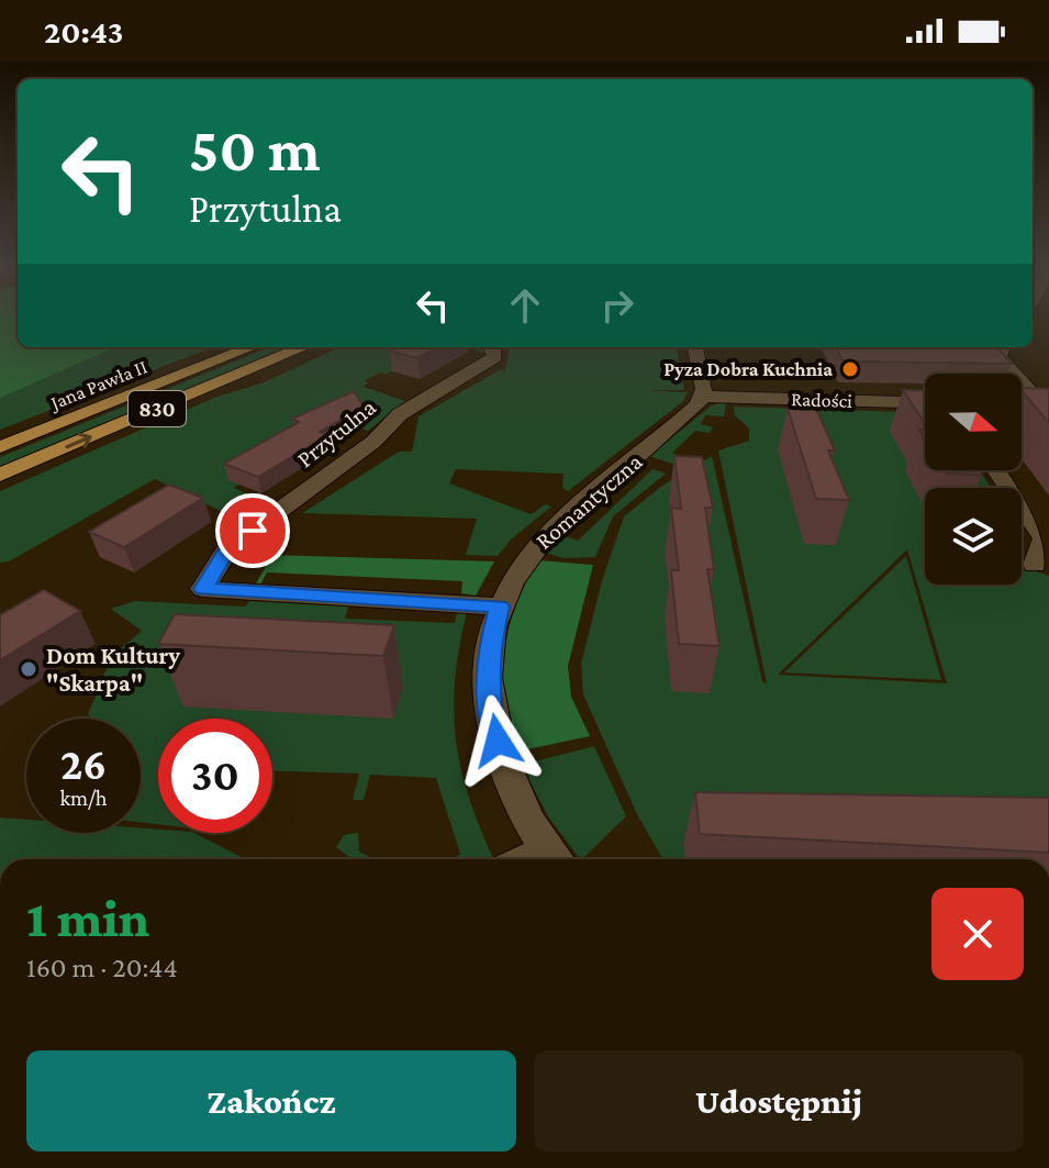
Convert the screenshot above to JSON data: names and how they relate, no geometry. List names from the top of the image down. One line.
{"streets":{"main road":["Jana Pawła II","830"],"street":["Radości","Przytulna","Romantyczna"]},"crossings":[["Radości","Romantyczna"],["Przytulna","Romantyczna"]],"places":["Pyza Dobra Kuchnia","Dom Kultury \"Skarpa\""],"north":"right","page":{"status":"20:43","turn":["50 m","Przytulna"],"speed":"26 km/h","limit":"30","heading":["1 min","160 m · 20:44"],"buttons":["Zakończ","Udostępnij"]}}
